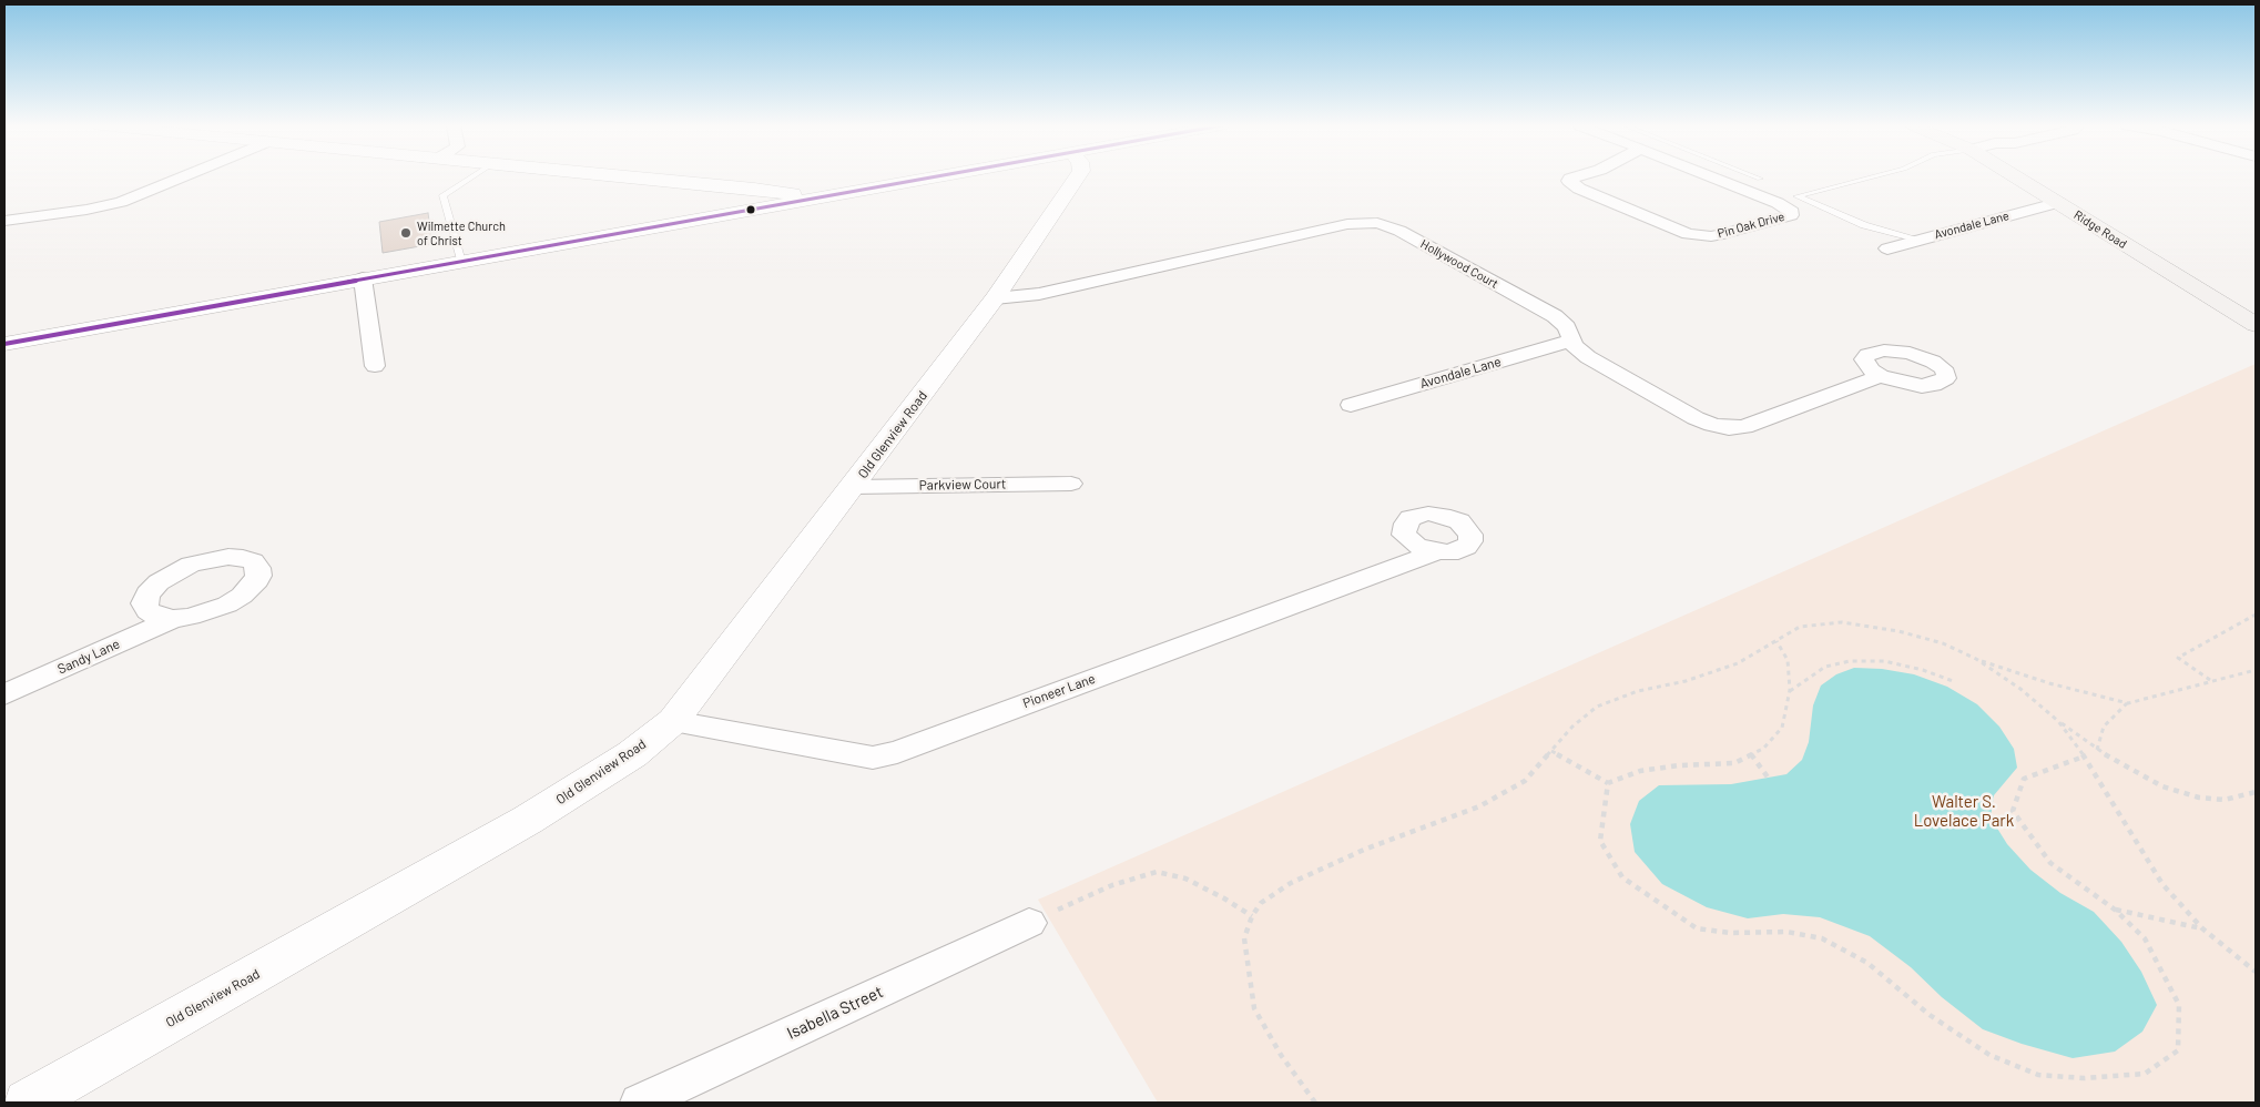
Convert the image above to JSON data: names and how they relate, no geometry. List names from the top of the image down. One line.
{"streets":{"main road":["Ridge Road"],"street":["Pin Oak Drive","Avondale Lane","Hollywood Court","Old Glenview Road","Parkview Court","Sandy Lane","Pioneer Lane","Isabella Street"]},"crossings":[["Avondale Lane","Ridge Road"],["Avondale Lane","Hollywood Court"],["Hollywood Court","Old Glenview Road"],["Old Glenview Road","Parkview Court"],["Old Glenview Road","Pioneer Lane"]],"parks":["Walter S. Lovelace Park"],"places":["Wilmette Church of Christ"]}
